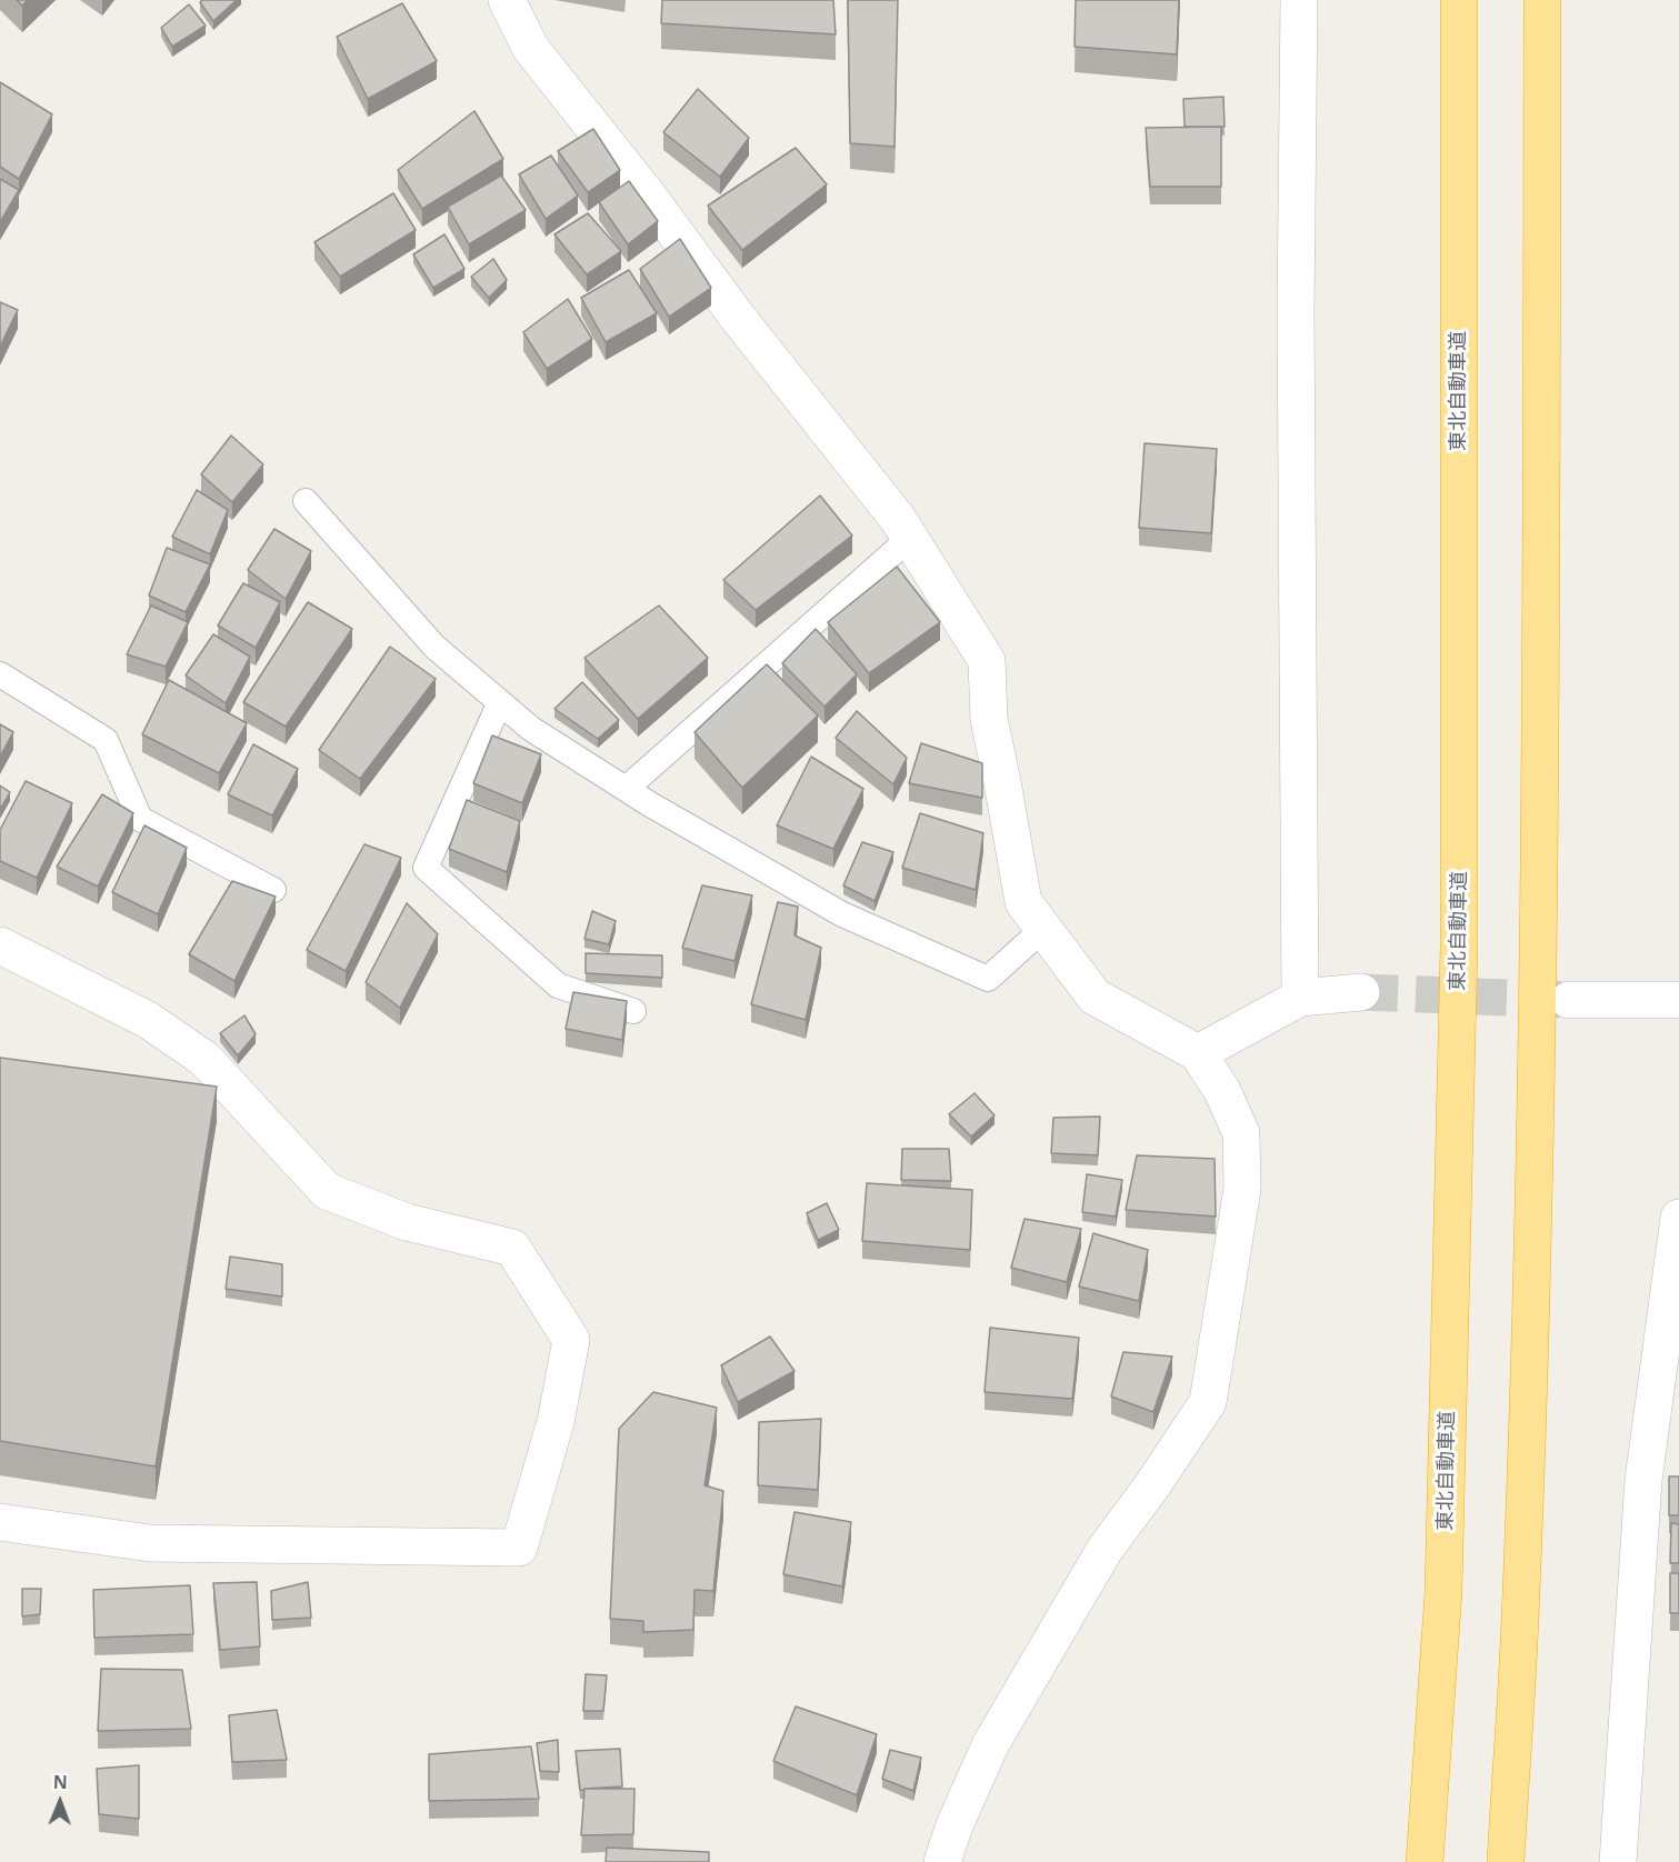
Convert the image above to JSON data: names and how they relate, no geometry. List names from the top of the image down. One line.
{"streets":{"highway":["東北自動車道"]},"north":"top"}
